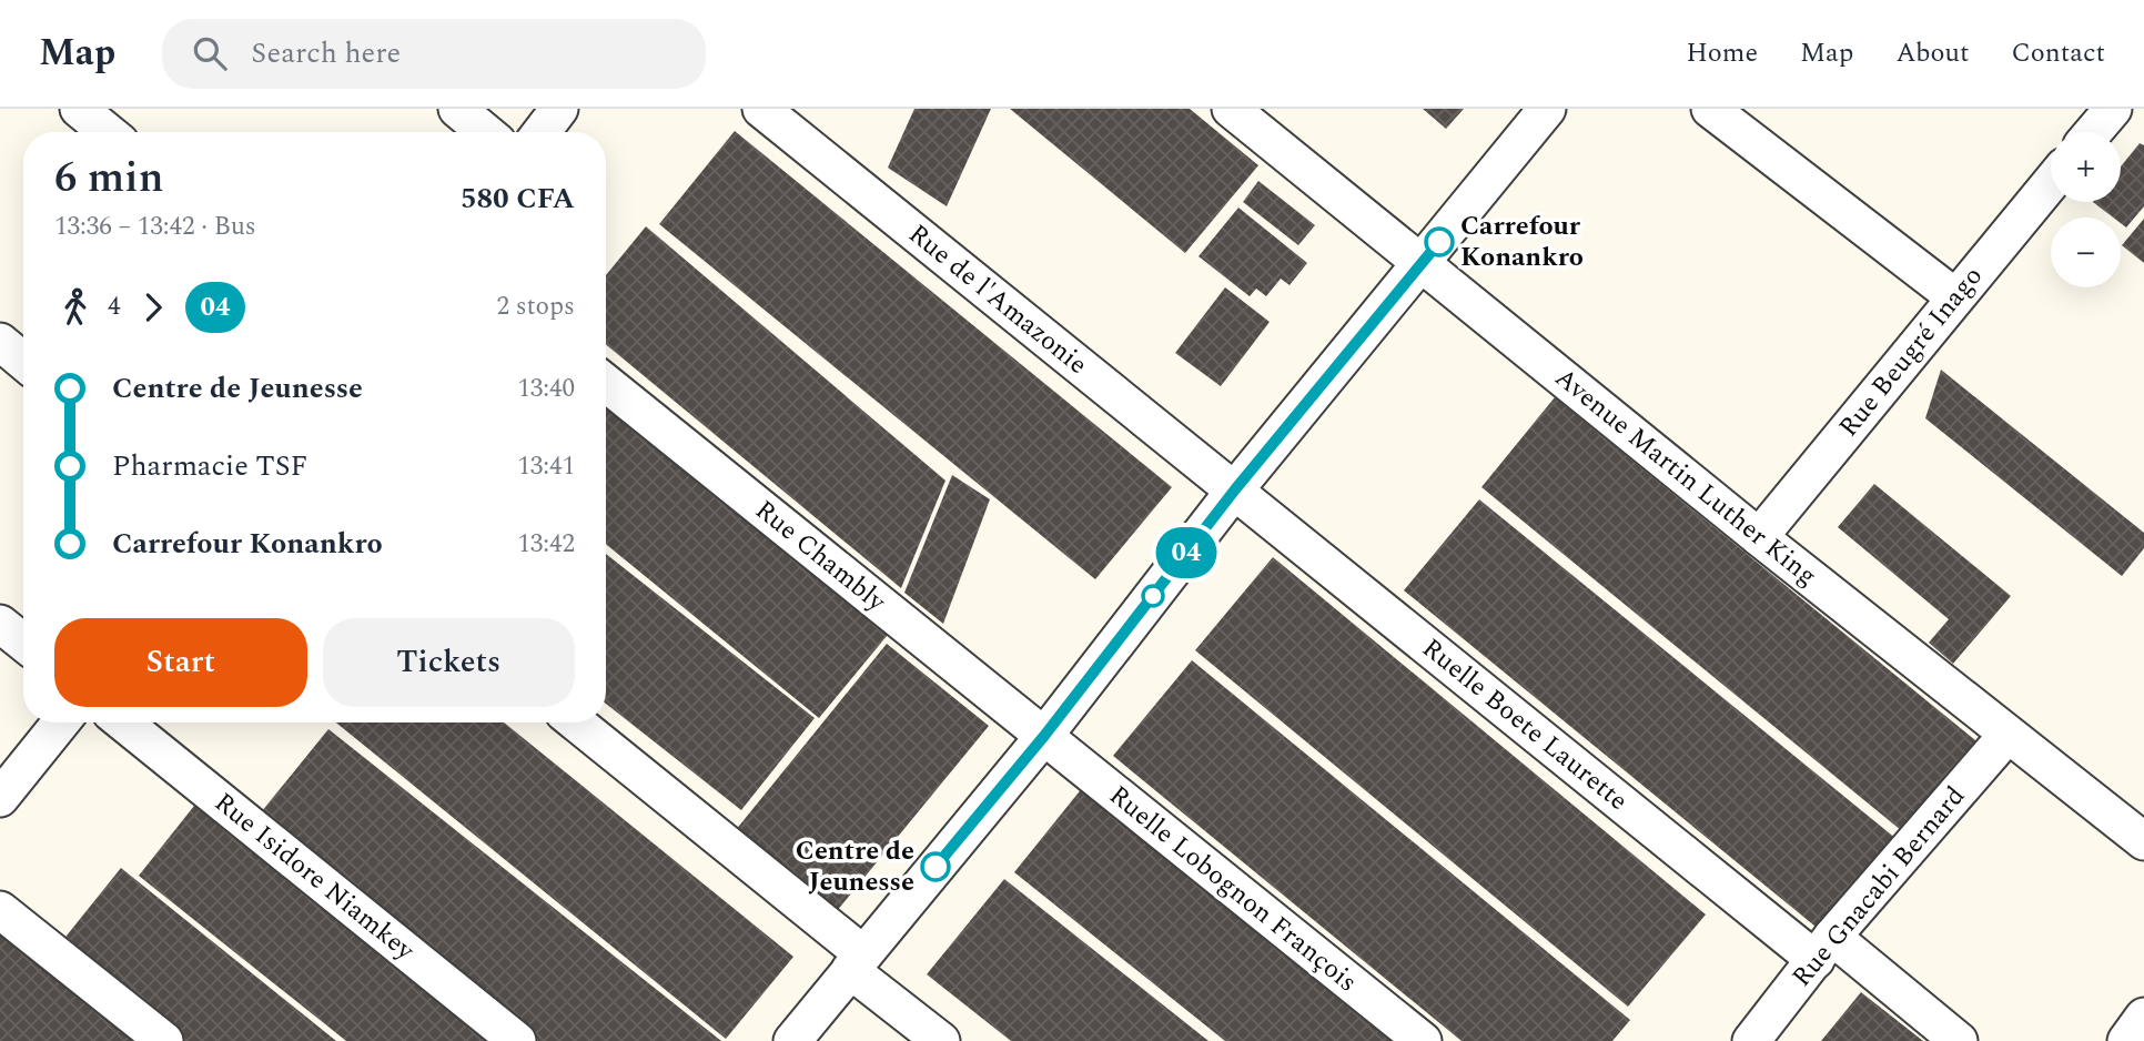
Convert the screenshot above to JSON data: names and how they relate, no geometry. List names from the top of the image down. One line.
{"streets":{"street":["Rue de l'Amazonie","Rue Beugré Inago","Avenue Martin Luther King","Rue Chambly","Ruelle Boete Laurette","Rue Isidore Niamkey","Rue Gnacabi Bernard","Ruelle Lobognon François"]},"crossings":[["Rue de l'Amazonie","Ruelle Boete Laurette"],["Rue Beugré Inago","Avenue Martin Luther King"],["Avenue Martin Luther King","Rue Gnacabi Bernard"],["Rue Chambly","Ruelle Lobognon François"],["Ruelle Boete Laurette","Rue Gnacabi Bernard"]],"places":["Carrefour Konankro","Centre de Jeunesse"],"lines":["bus line 04"],"page":{"header":"Map","search":"Search here","nav":["Home","Map","About","Contact"],"on_map":"04","map_buttons":["+","−"],"heading":["6 min","13:36 – 13:42 · Bus","580 CFA"],"legs":["4","04","2 stops"],"list":[{"name":"Centre de Jeunesse","value":"13:40"},{"name":"Pharmacie TSF","value":"13:41"},{"name":"Carrefour Konankro","value":"13:42"}],"buttons":["Start","Tickets"]}}
